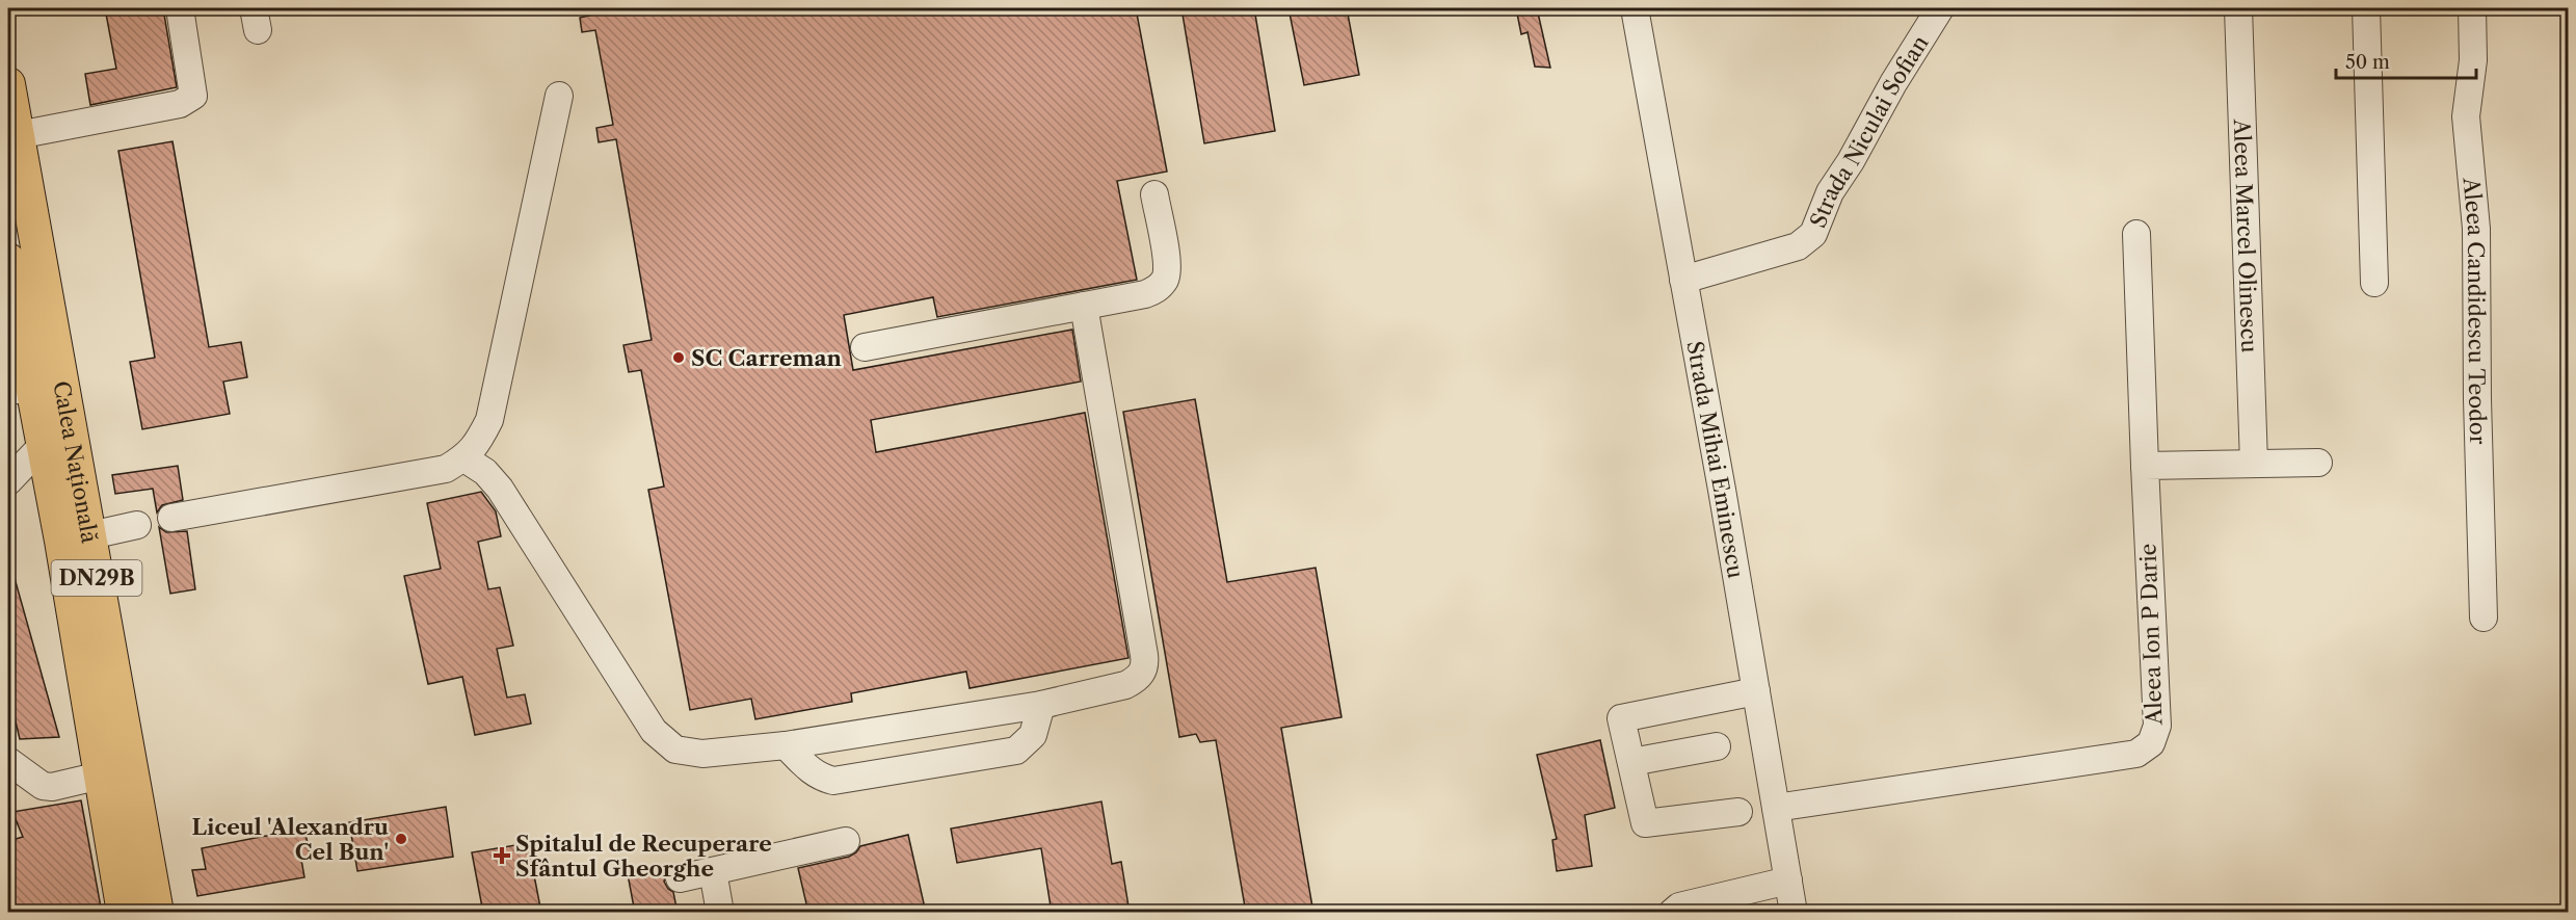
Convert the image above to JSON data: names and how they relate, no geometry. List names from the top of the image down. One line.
{"streets":{"main road":["Calea Națională","DN29B"],"street":["Strada Niculai Sofian","Aleea Marcel Olinescu","Aleea Candidescu Teodor","Strada Mihai Eminescu","Aleea Ion P Darie"]},"crossings":[["Strada Niculai Sofian","Strada Mihai Eminescu"],["Strada Mihai Eminescu","Aleea Ion P Darie"]],"places":{"other":["SC Carreman","Liceul 'Alexandru Cel Bun'"],"health":["Spitalul de Recuperare Sfântul Gheorghe"]},"scale_bar":"50 m"}
